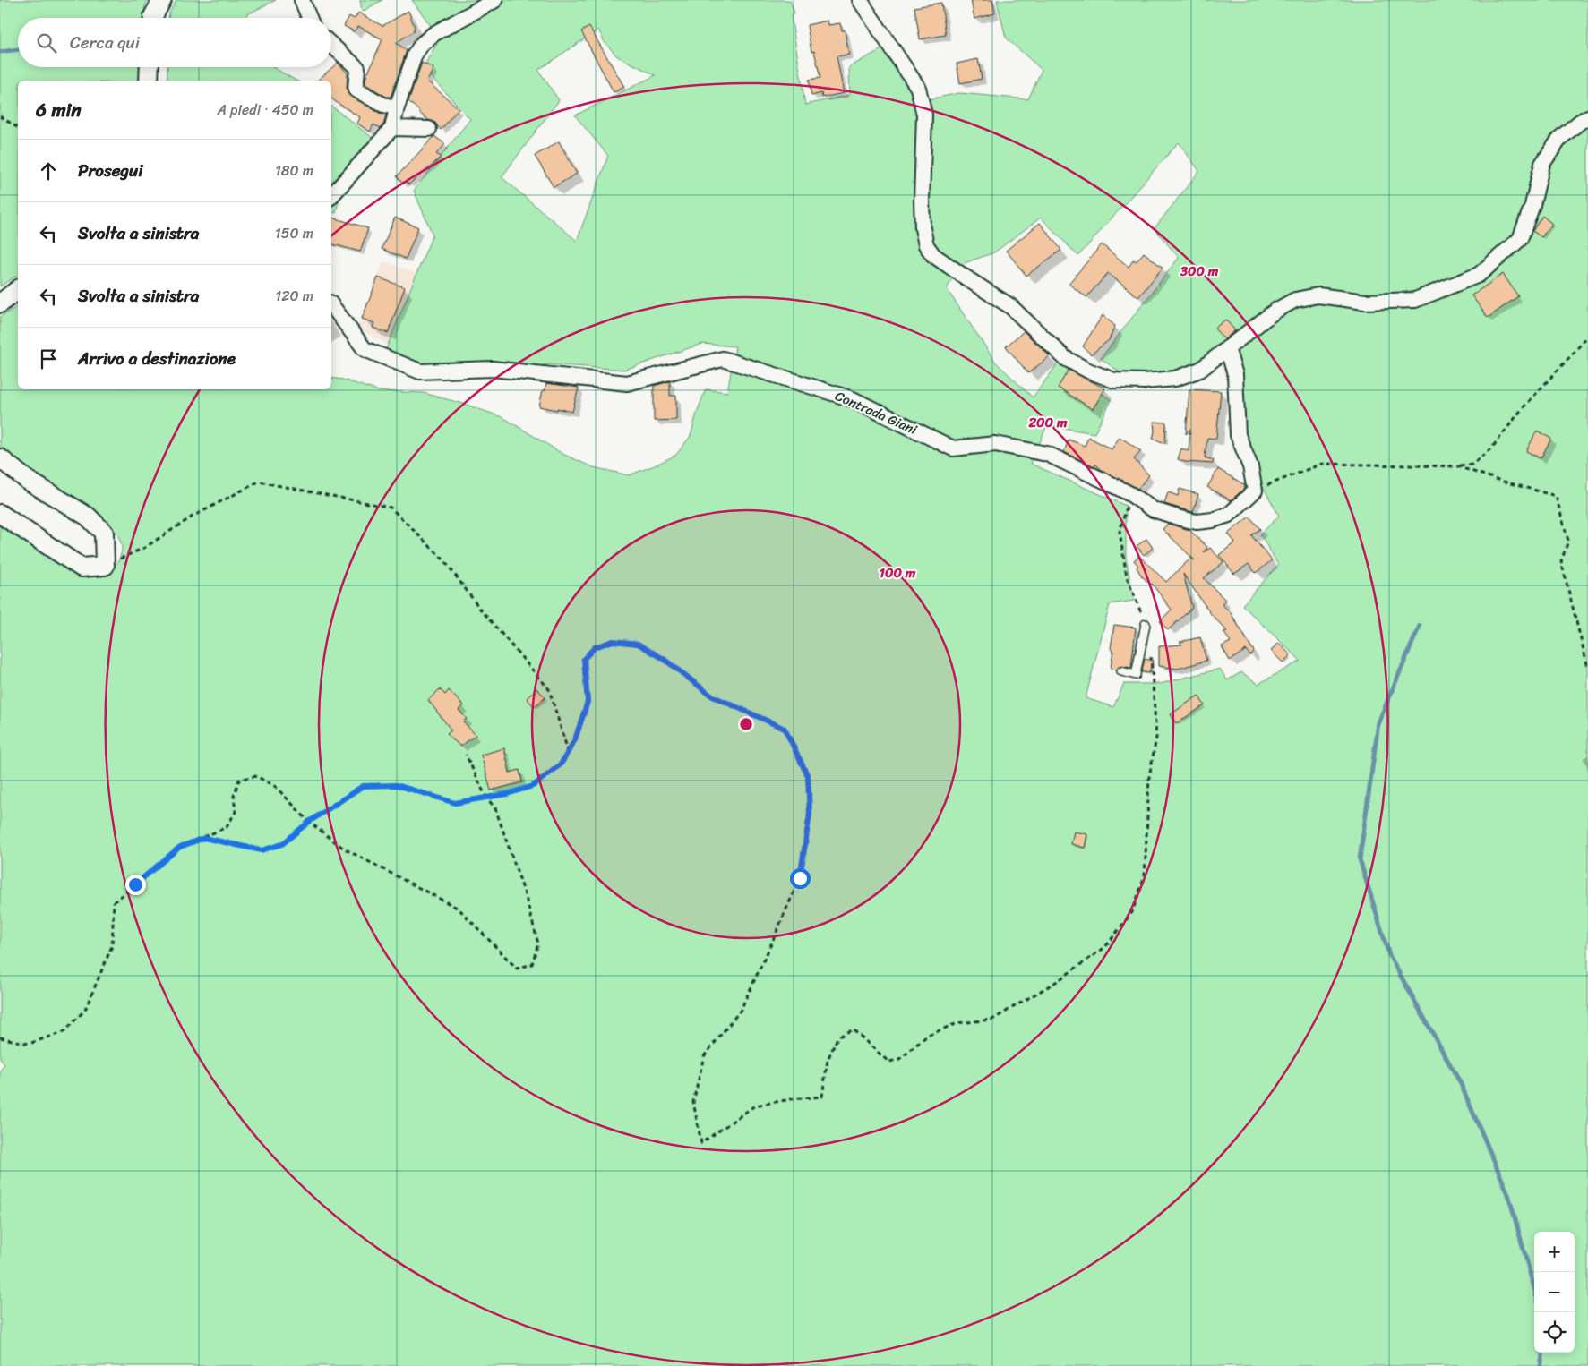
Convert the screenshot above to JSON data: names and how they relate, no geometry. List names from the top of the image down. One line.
{"streets":{"street":["Contrada Giani"]},"page":{"search":"Cerca qui","heading":["6 min","A piedi · 450 m"],"list":[["Prosegui","180 m"],["Svolta a sinistra","150 m"],["Svolta a sinistra","120 m"],"Arrivo a destinazione"],"map_buttons":["+","−"]},"rings":["300 m","200 m","100 m"]}
